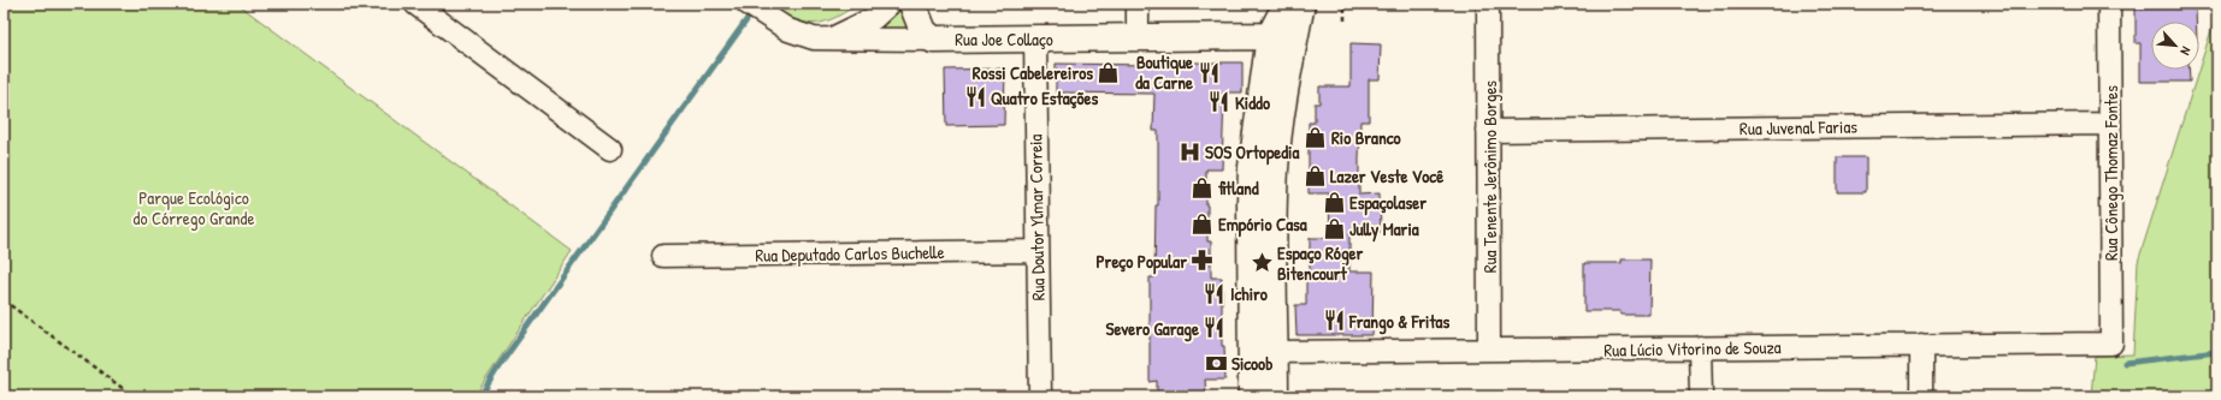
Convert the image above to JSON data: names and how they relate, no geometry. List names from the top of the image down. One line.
{"streets":{"main road":["Rua Joe Collaço"],"street":["Rua Juvenal Farias","Rua Cônego Thomaz Fontes","Rua Tenente Jerônimo Borges","Rua Doutor Ylmar Correia","Rua Deputado Carlos Buchelle","Rua Lúcio Vitorino de Souza"]},"crossings":[["Rua Joe Collaço","Rua Doutor Ylmar Correia"],["Rua Juvenal Farias","Rua Cônego Thomaz Fontes"],["Rua Juvenal Farias","Rua Tenente Jerônimo Borges"],["Rua Cônego Thomaz Fontes","Rua Lúcio Vitorino de Souza"],["Rua Tenente Jerônimo Borges","Rua Lúcio Vitorino de Souza"],["Rua Doutor Ylmar Correia","Rua Deputado Carlos Buchelle"]],"parks":["Parque Ecológico do Córrego Grande"],"places":{"shop":["Rossi Cabelereiros","Rio Branco","Lazer Veste Você","fitland","Espaçolaser","Empório Casa","Jully Maria"],"restaurant":["Boutique da Carne","Quatro Estações","Kiddo","Ichiro","Frango & Fritas","Severo Garage"],"hospital":["SOS Ortopedia"],"pharmacy":["Preço Popular"],"place":["Espaço Róger Bitencourt"],"bank":["Sicoob"]},"north":"bottom right"}
